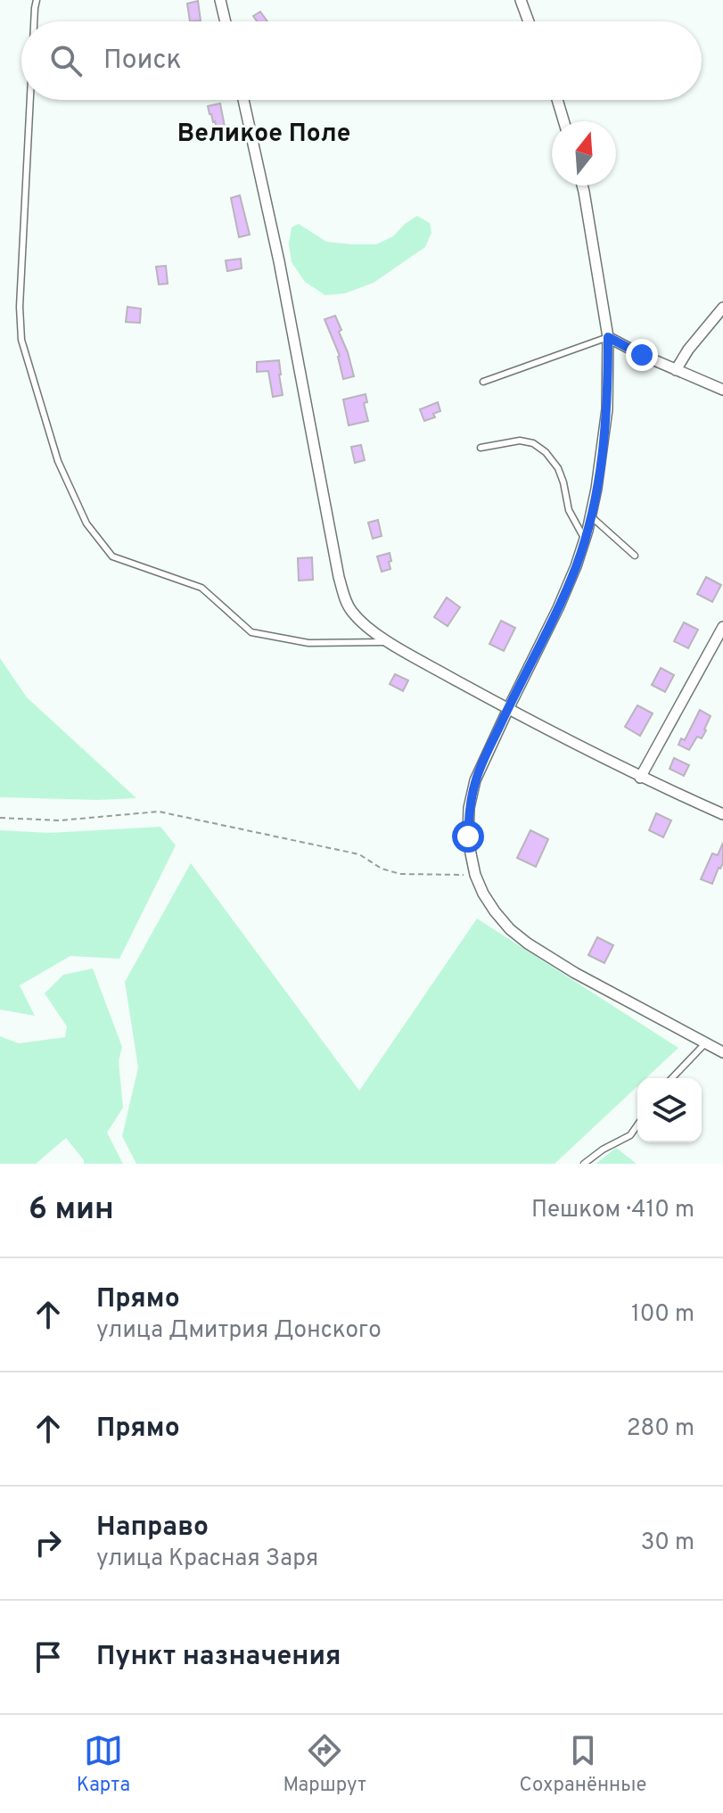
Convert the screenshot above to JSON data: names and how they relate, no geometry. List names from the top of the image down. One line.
{"districts":["Великое Поле"],"north":"top","page":{"search":"Поиск","heading":["6 мин","Пешком · 410 m"],"list":[["Прямо","улица Дмитрия Донского","100 m"],["Прямо","280 m"],["Направо","улица Красная Заря","30 m"],"Пункт назначения"],"nav":["Карта","Маршрут","Сохранённые"]}}
